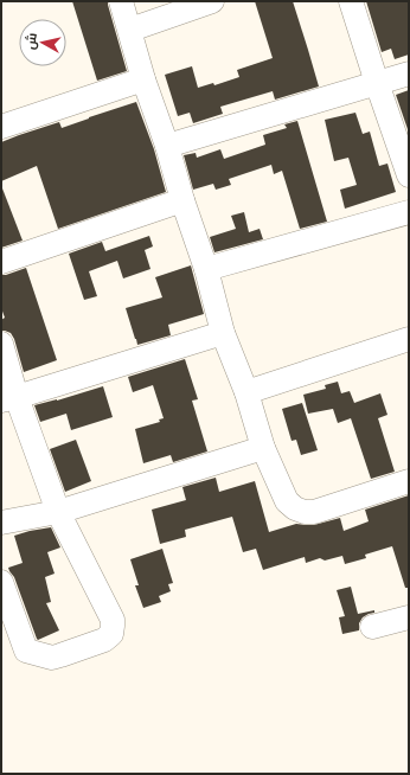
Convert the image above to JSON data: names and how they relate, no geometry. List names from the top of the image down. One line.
{"north":"left"}
